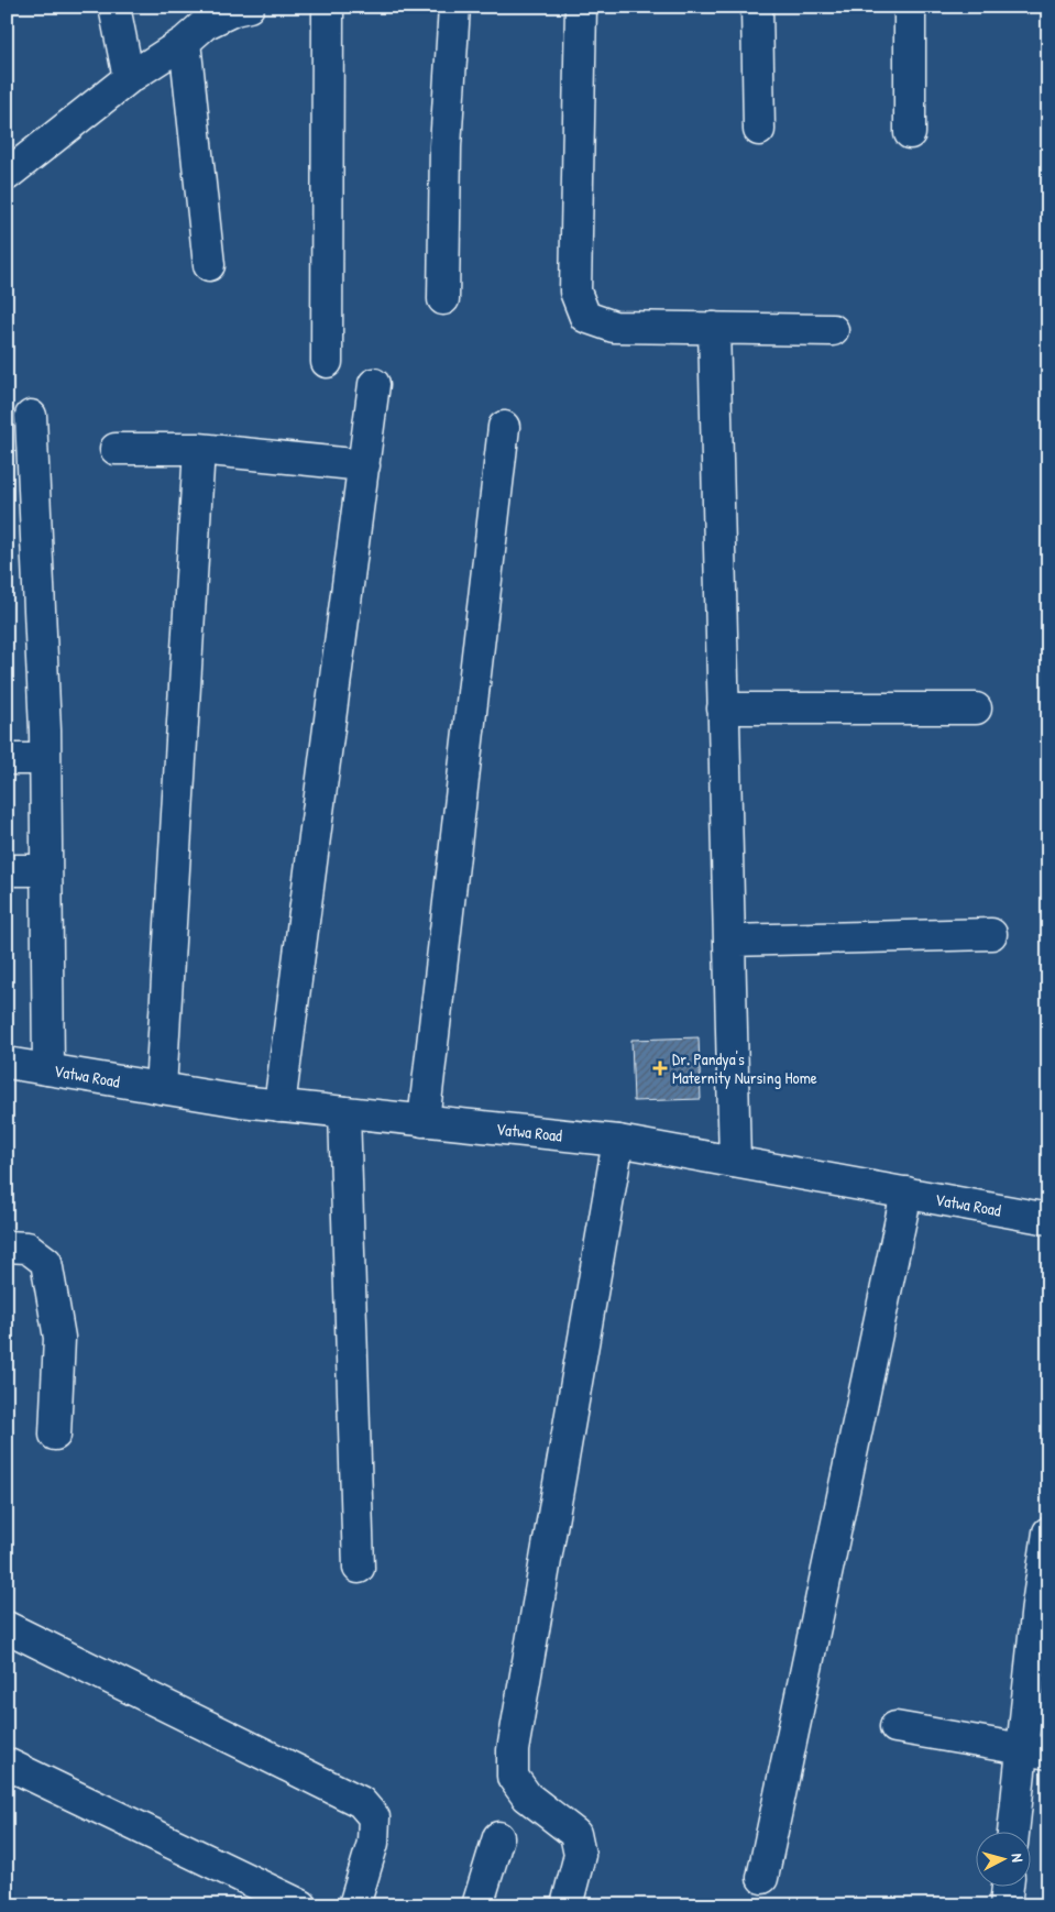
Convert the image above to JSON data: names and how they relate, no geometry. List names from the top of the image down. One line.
{"streets":{"street":["Vatwa Road"]},"places":{"health":["Dr. Pandya's Maternity Nursing Home"]},"north":"right"}
